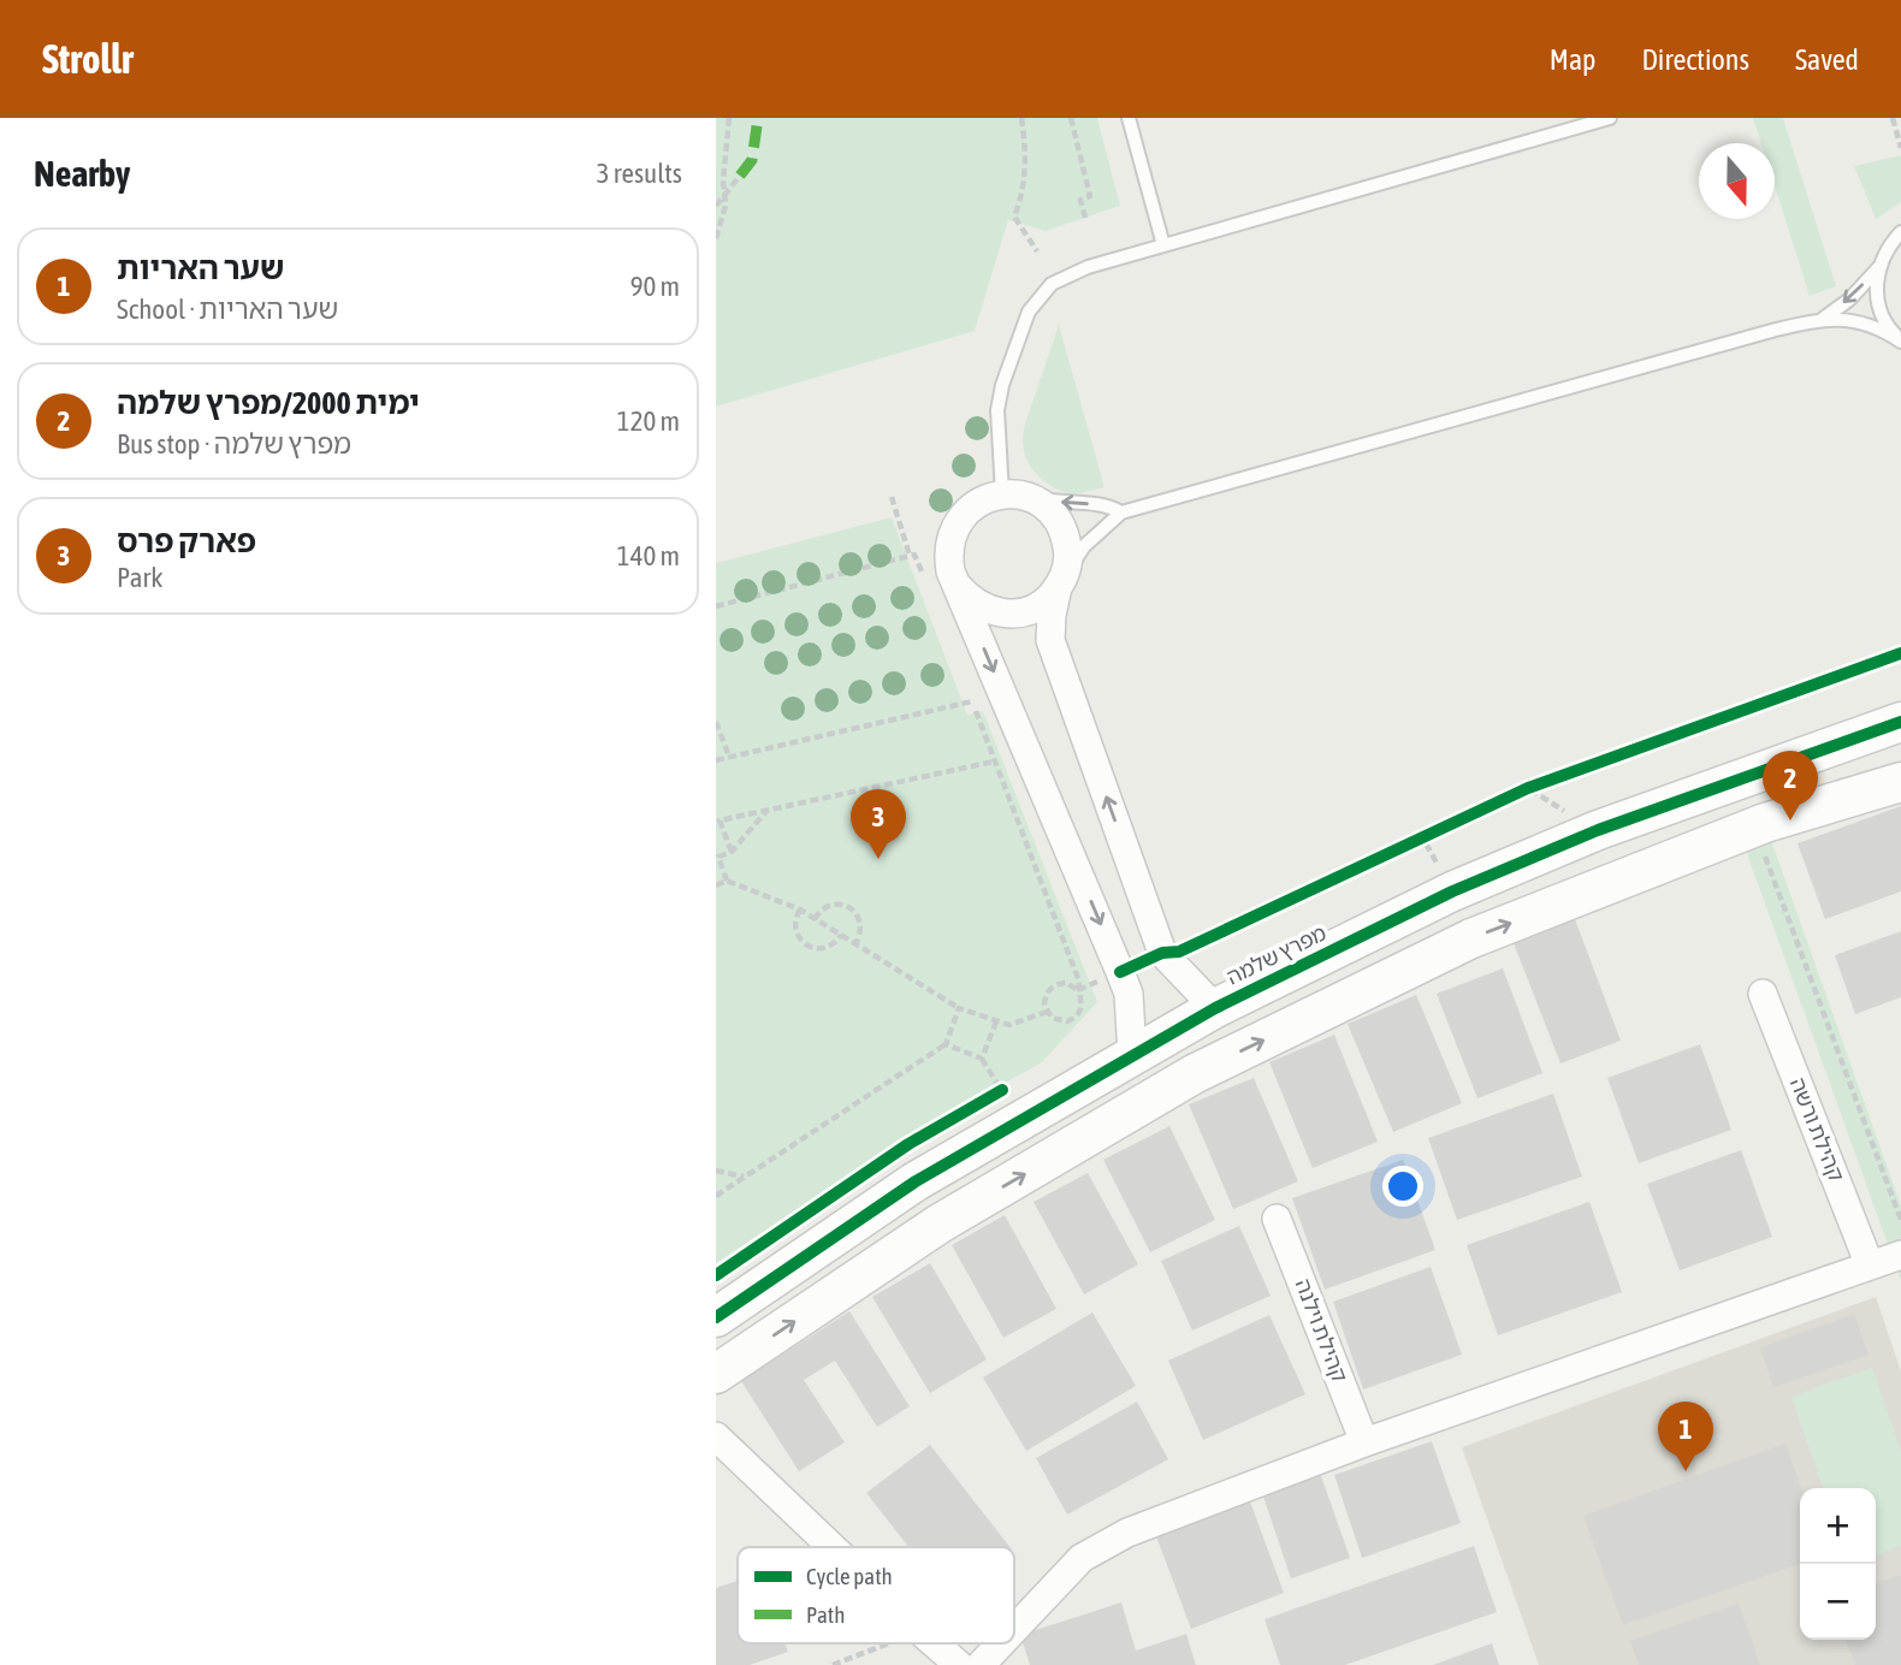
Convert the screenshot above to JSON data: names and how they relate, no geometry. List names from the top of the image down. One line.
{"streets":{"street":["מפרץ שלמה","קהילת ורשה","קהילת וילנה"]},"legend":["Cycle path","Path"],"north":"bottom","page":{"header":"Strollr","nav":["Map","Directions","Saved"],"heading":["Nearby","3 results"],"list":[{"mark":"1","name":"שער האריות","note":"School · שער האריות","value":"90 m"},{"mark":"2","name":"ימית 2000/מפרץ שלמה","note":"Bus stop · מפרץ שלמה","value":"120 m"},{"mark":"3","name":"פארק פרס","note":"Park","value":"140 m"}],"pins":["2","3","1"],"map_buttons":["+","−"]}}
